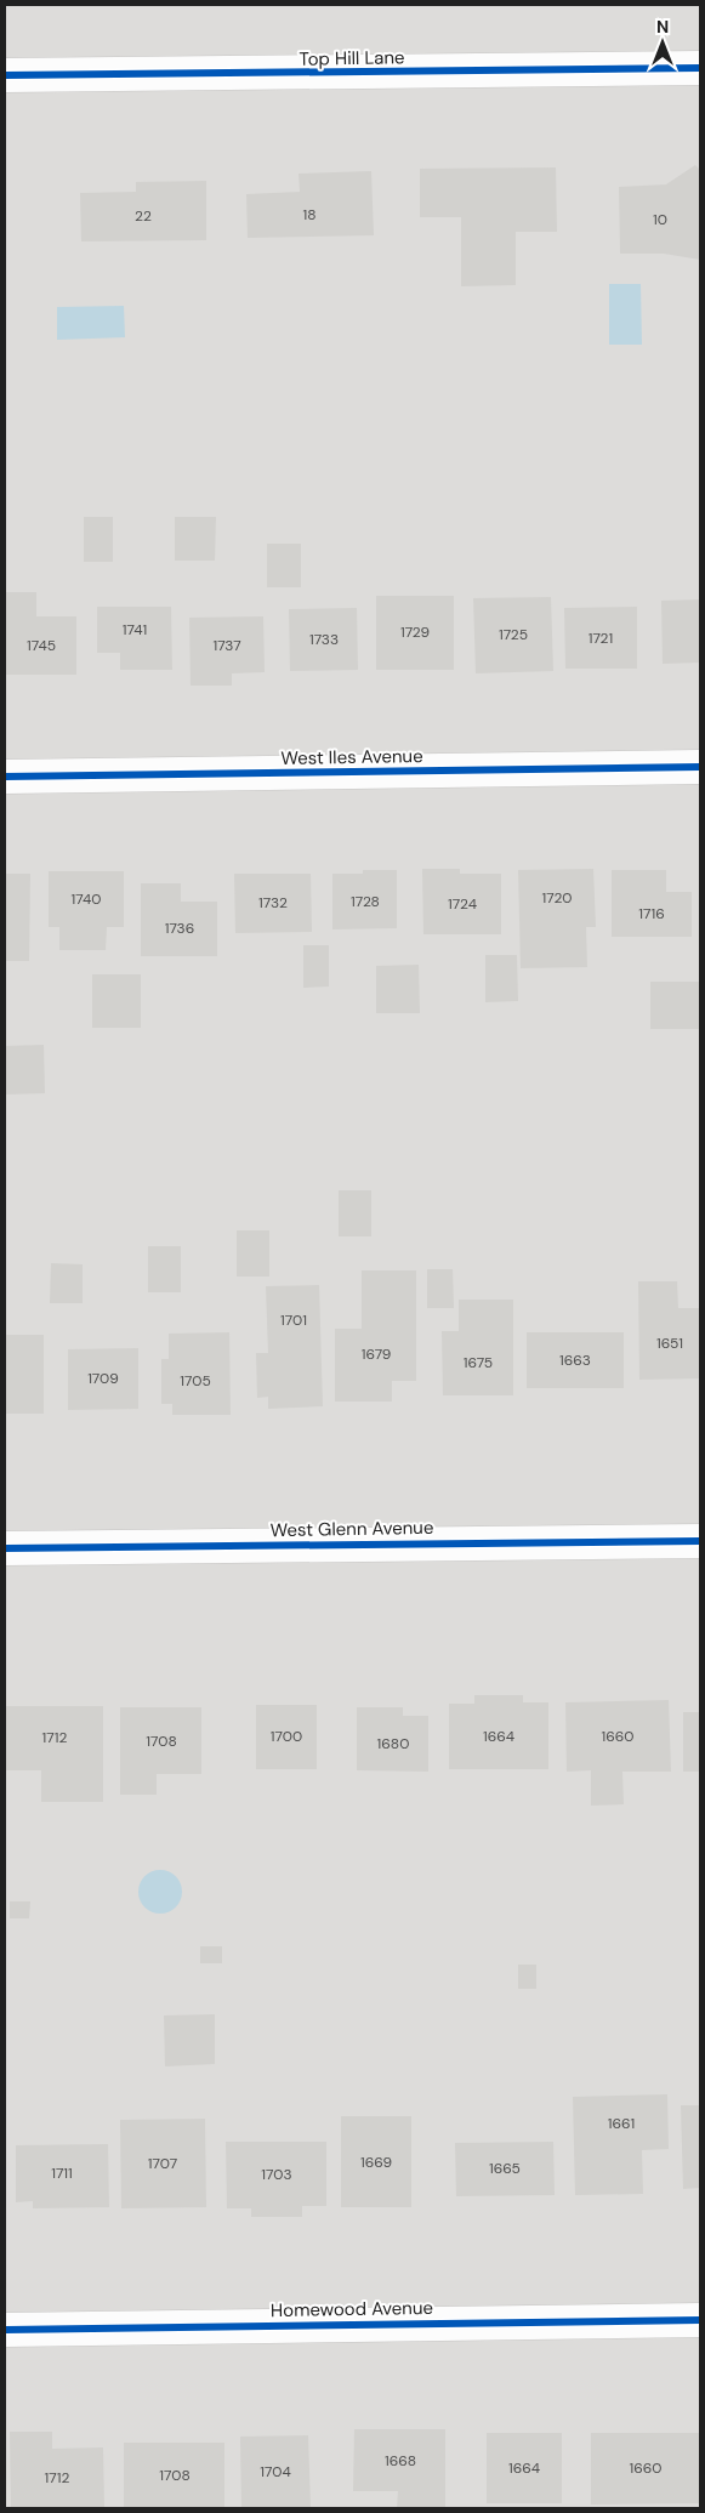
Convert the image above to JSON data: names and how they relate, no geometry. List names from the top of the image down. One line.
{"streets":{"street":["Top Hill Lane","West Iles Avenue","West Glenn Avenue","Homewood Avenue"]},"house_numbers":["18","22","10","1741","1729","1725","1721","1733","1745","1737","1720","1740","1728","1732","1724","1716","1736","1701","1651","1679","1663","1675","1709","1705","1700","1664","1660","1712","1708","1680","1661","1669","1707","1665","1711","1703","1668","1664","1660","1704","1708","1712"],"north":"top"}
